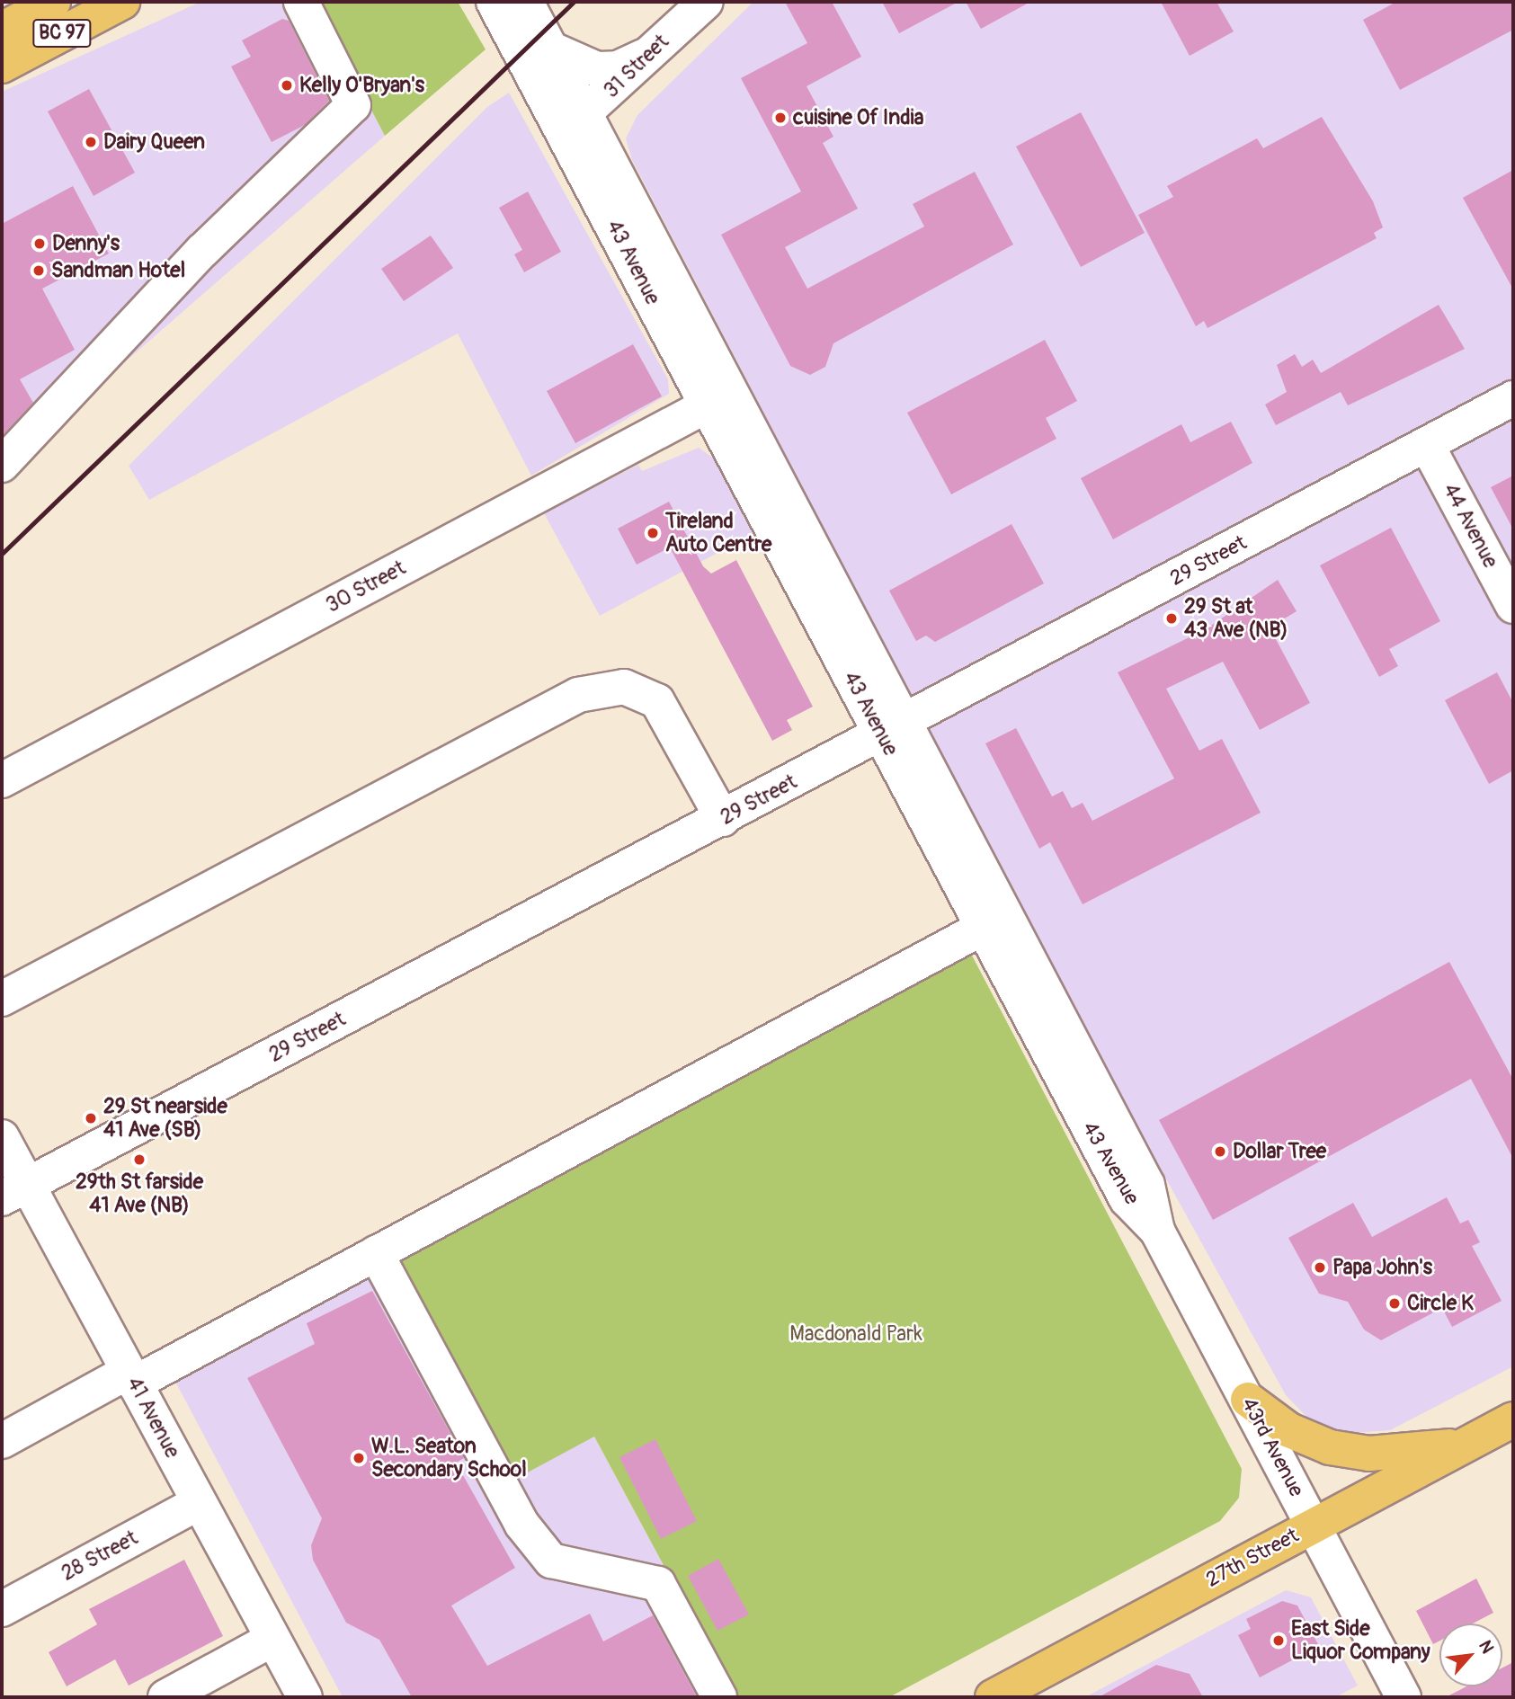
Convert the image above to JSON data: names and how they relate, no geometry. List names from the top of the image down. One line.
{"streets":{"main road":["BC 97","27th Street"],"street":["31 Street","43 Avenue","44 Avenue","29 Street","30 Street","41 Avenue","43rd Avenue","28 Street"]},"crossings":[["31 Street","43 Avenue"],["43 Avenue","29 Street"],["43 Avenue","30 Street"],["43 Avenue","43rd Avenue"],["44 Avenue","29 Street"],["29 Street","41 Avenue"],["41 Avenue","28 Street"],["43rd Avenue","27th Street"]],"parks":["Macdonald Park"],"places":["Kelly O'Bryan's","cuisine Of India","Dairy Queen","Denny's","Sandman Hotel","Tireland Auto Centre","29 St at 43 Ave (NB)","29 St nearside 41 Ave (SB)","Dollar Tree","29th St farside 41 Ave (NB)","Papa John's","Circle K","W.L. Seaton Secondary School","East Side Liquor Company"],"north":"top right"}
